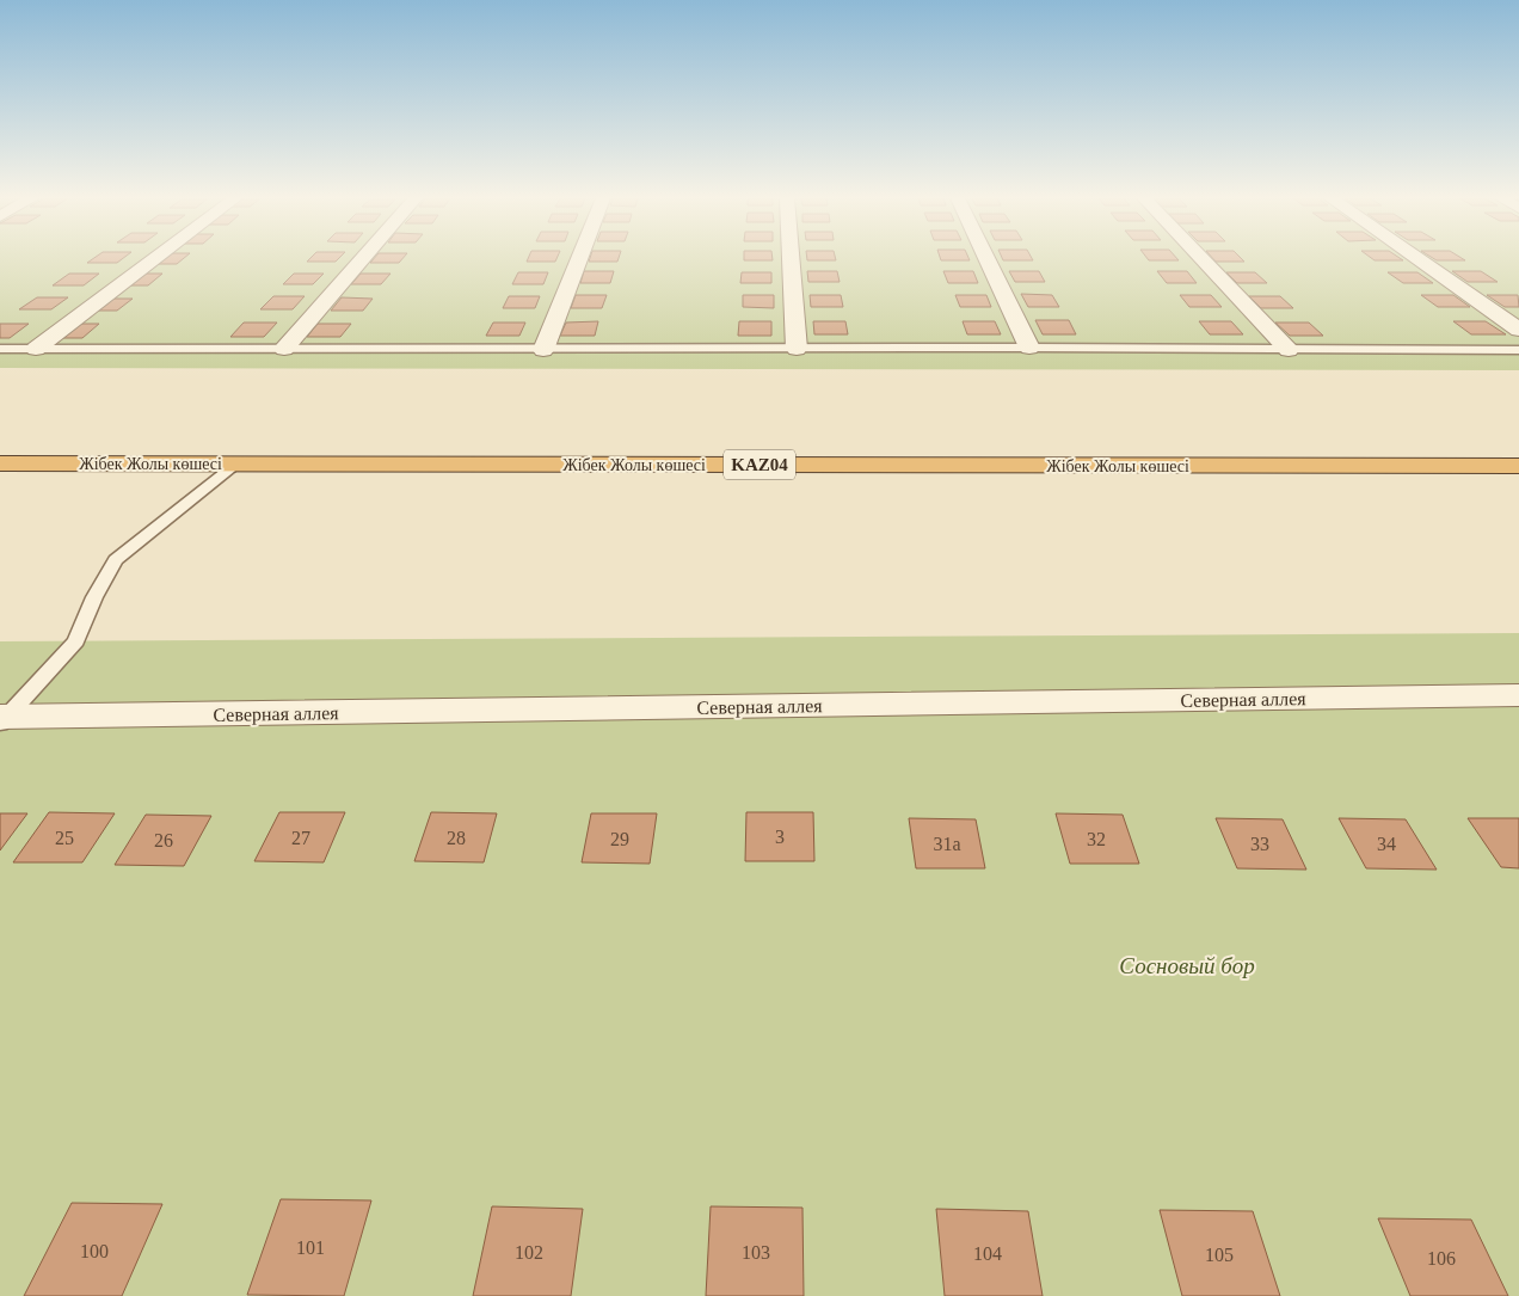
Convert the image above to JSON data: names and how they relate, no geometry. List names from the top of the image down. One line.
{"streets":{"highway":["Жібек Жолы көшесі","KАZ04"],"street":["Северная аллея"]},"parks":["Сосновый бор"],"house_numbers":["3","25","27","28","29","32","26","31а","33","34","101","100","102","103","104","105","106"]}
